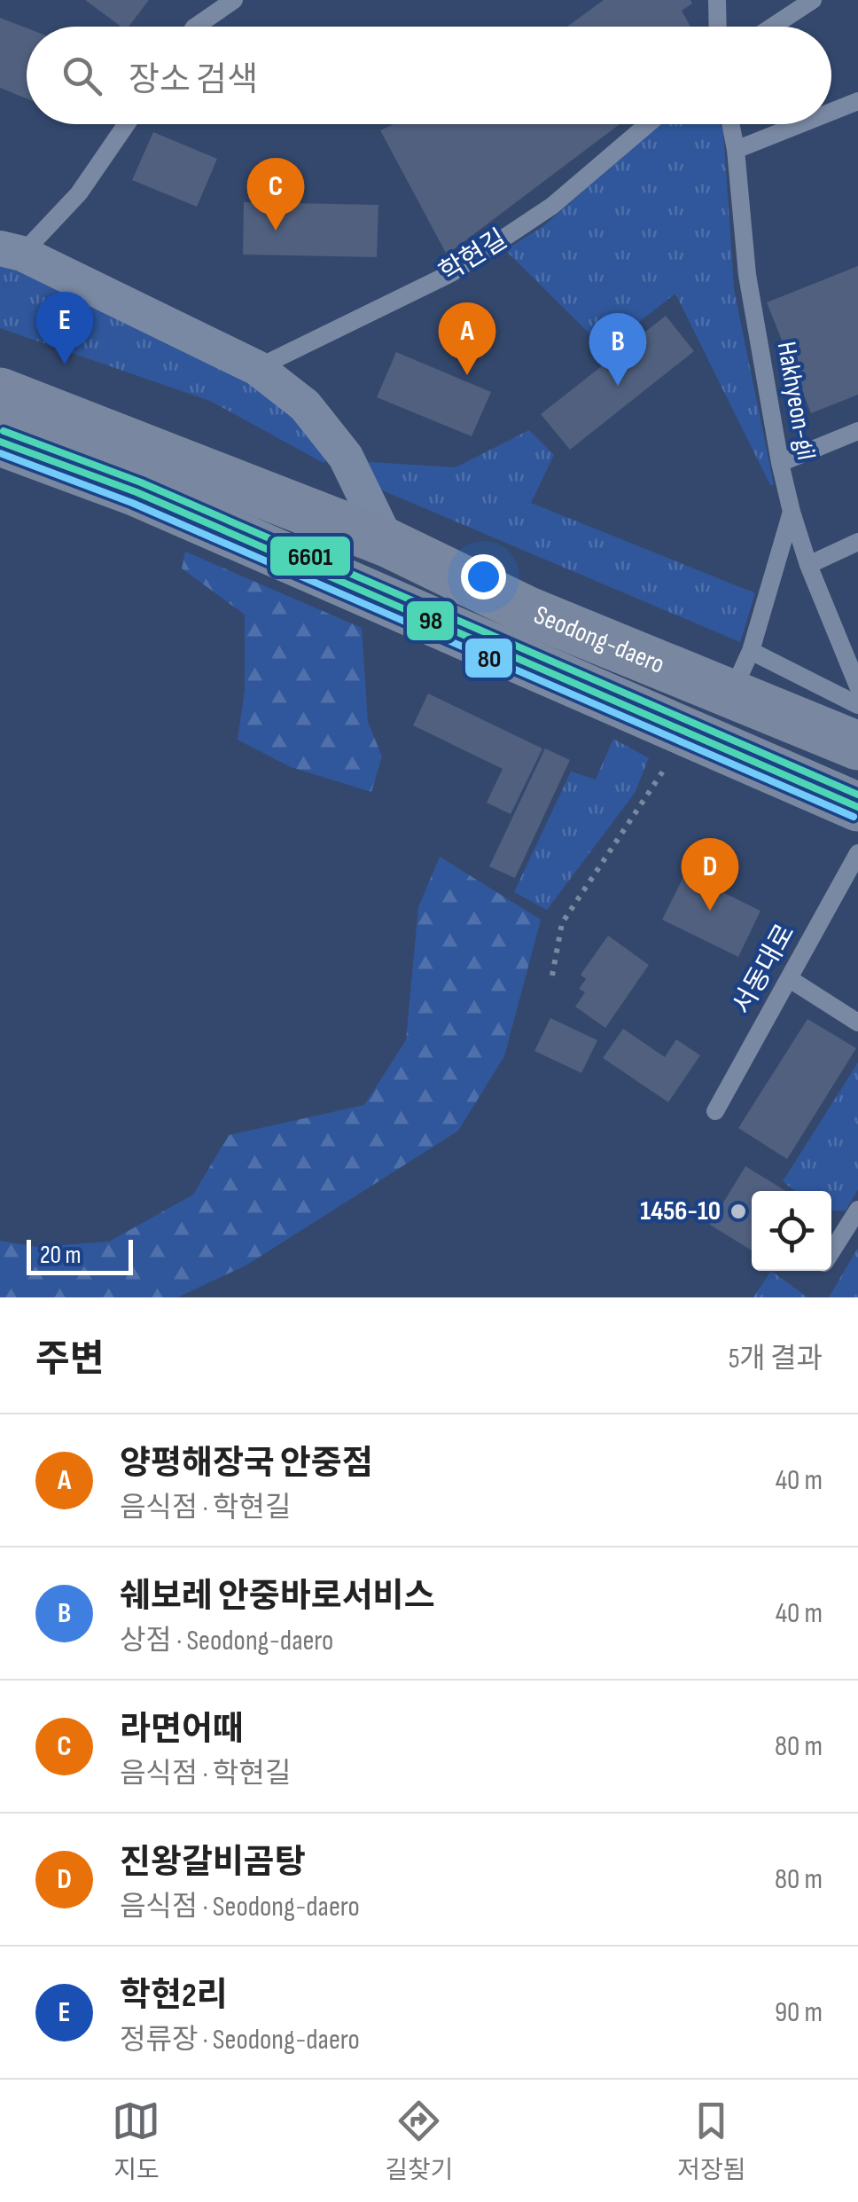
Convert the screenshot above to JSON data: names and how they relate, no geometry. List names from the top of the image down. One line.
{"streets":{"main road":["Seodong-daero"],"lane":["학현길","Hakhyeon-gil","서동대로"]},"crossings":[["Hakhyeon-gil","Seodong-daero"]],"places":["1456-10"],"lines":["transit line 6601","transit line 98","transit line 80"],"scale_bar":"20 m","page":{"search":"장소 검색","pins":["C","E","A","B","D"],"scale":"20 m","heading":["주변","5개 결과"],"list":[{"mark":"A","name":"양평해장국 안중점","note":"음식점 · 학현길","value":"40 m"},{"mark":"B","name":"쉐보레 안중바로서비스","note":"상점 · Seodong-daero","value":"40 m"},{"mark":"C","name":"라면어때","note":"음식점 · 학현길","value":"80 m"},{"mark":"D","name":"진왕갈비곰탕","note":"음식점 · Seodong-daero","value":"80 m"},{"mark":"E","name":"학현2리","note":"정류장 · Seodong-daero","value":"90 m"}],"nav":["지도","길찾기","저장됨"]}}
